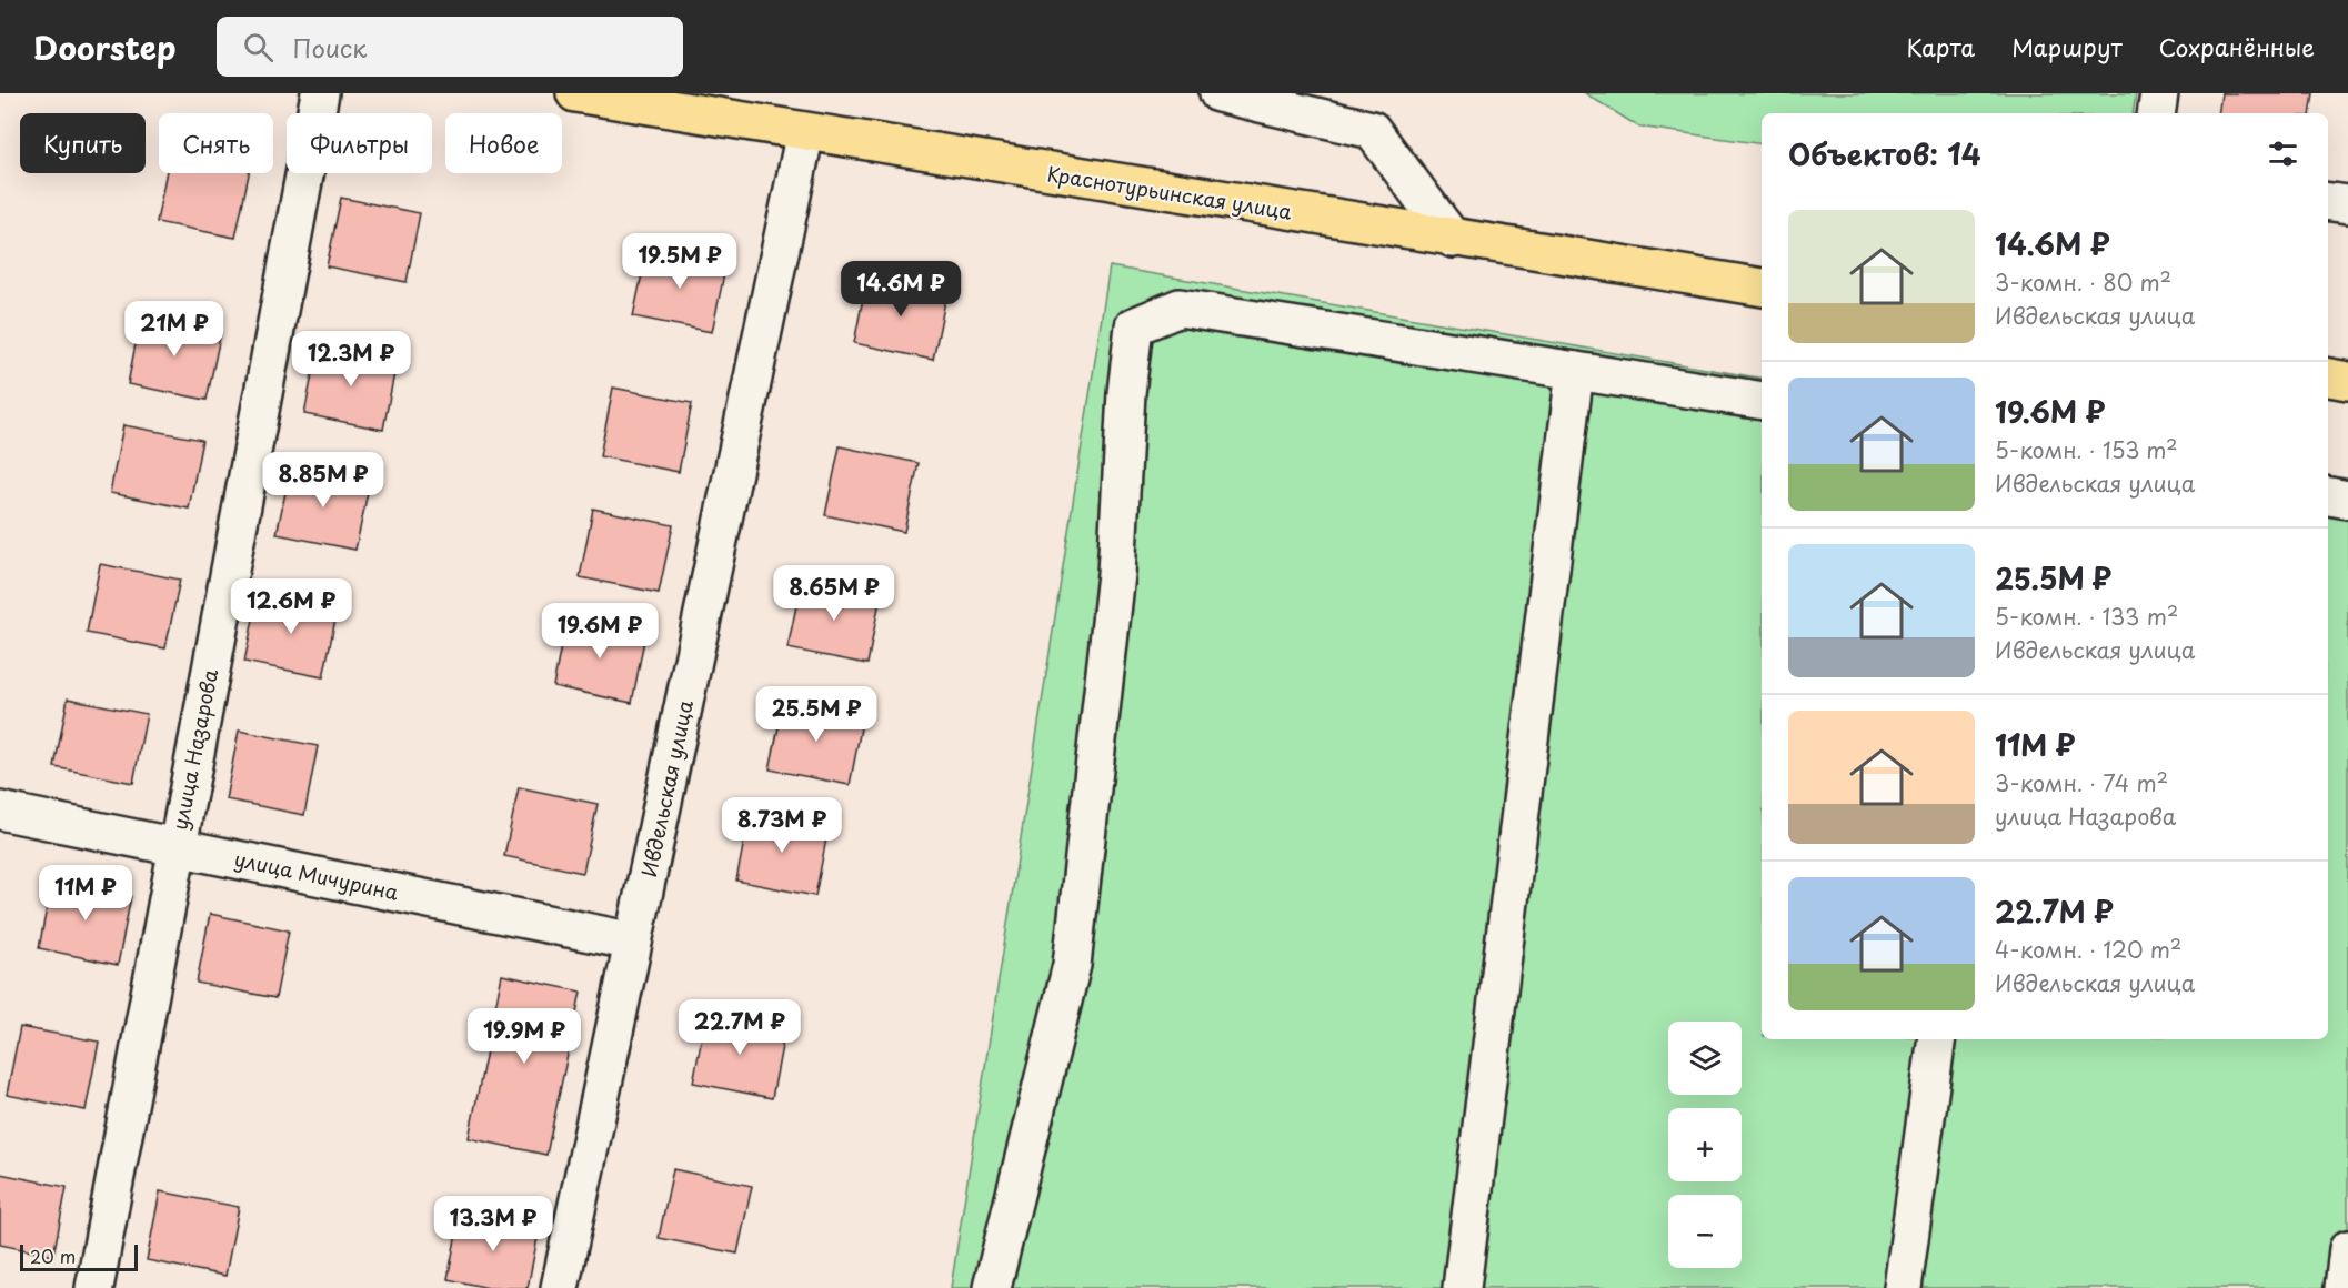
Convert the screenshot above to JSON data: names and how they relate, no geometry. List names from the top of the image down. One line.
{"streets":{"main road":["Краснотурьинская улица"],"street":["улица Назарова","Ивдельская улица","улица Мичурина"]},"crossings":[["Краснотурьинская улица","Ивдельская улица"],["улица Назарова","улица Мичурина"],["Ивдельская улица","улица Мичурина"]],"scale_bar":"20 m","page":{"header":"Doorstep","search":"Поиск","nav":["Карта","Маршрут","Сохранённые"],"chip":["Купить","Снять","Фильтры","Новое"],"heading":"Объектов: 14","list":[{"name":"14.6M ₽","note":"3-комн. · 80 m² · Ивдельская улица"},{"name":"19.6M ₽","note":"5-комн. · 153 m² · Ивдельская улица"},{"name":"25.5M ₽","note":"5-комн. · 133 m² · Ивдельская улица"},{"name":"11M ₽","note":"3-комн. · 74 m² · улица Назарова"},{"name":"22.7M ₽","note":"4-комн. · 120 m² · Ивдельская улица"}],"price":["19.5M ₽","14.6M ₽","21M ₽","12.3M ₽","8.85M ₽","8.65M ₽","12.6M ₽","19.6M ₽","25.5M ₽","8.73M ₽","11M ₽","22.7M ₽","19.9M ₽","13.3M ₽"],"map_buttons":["+","−"],"scale":"20 m"}}
